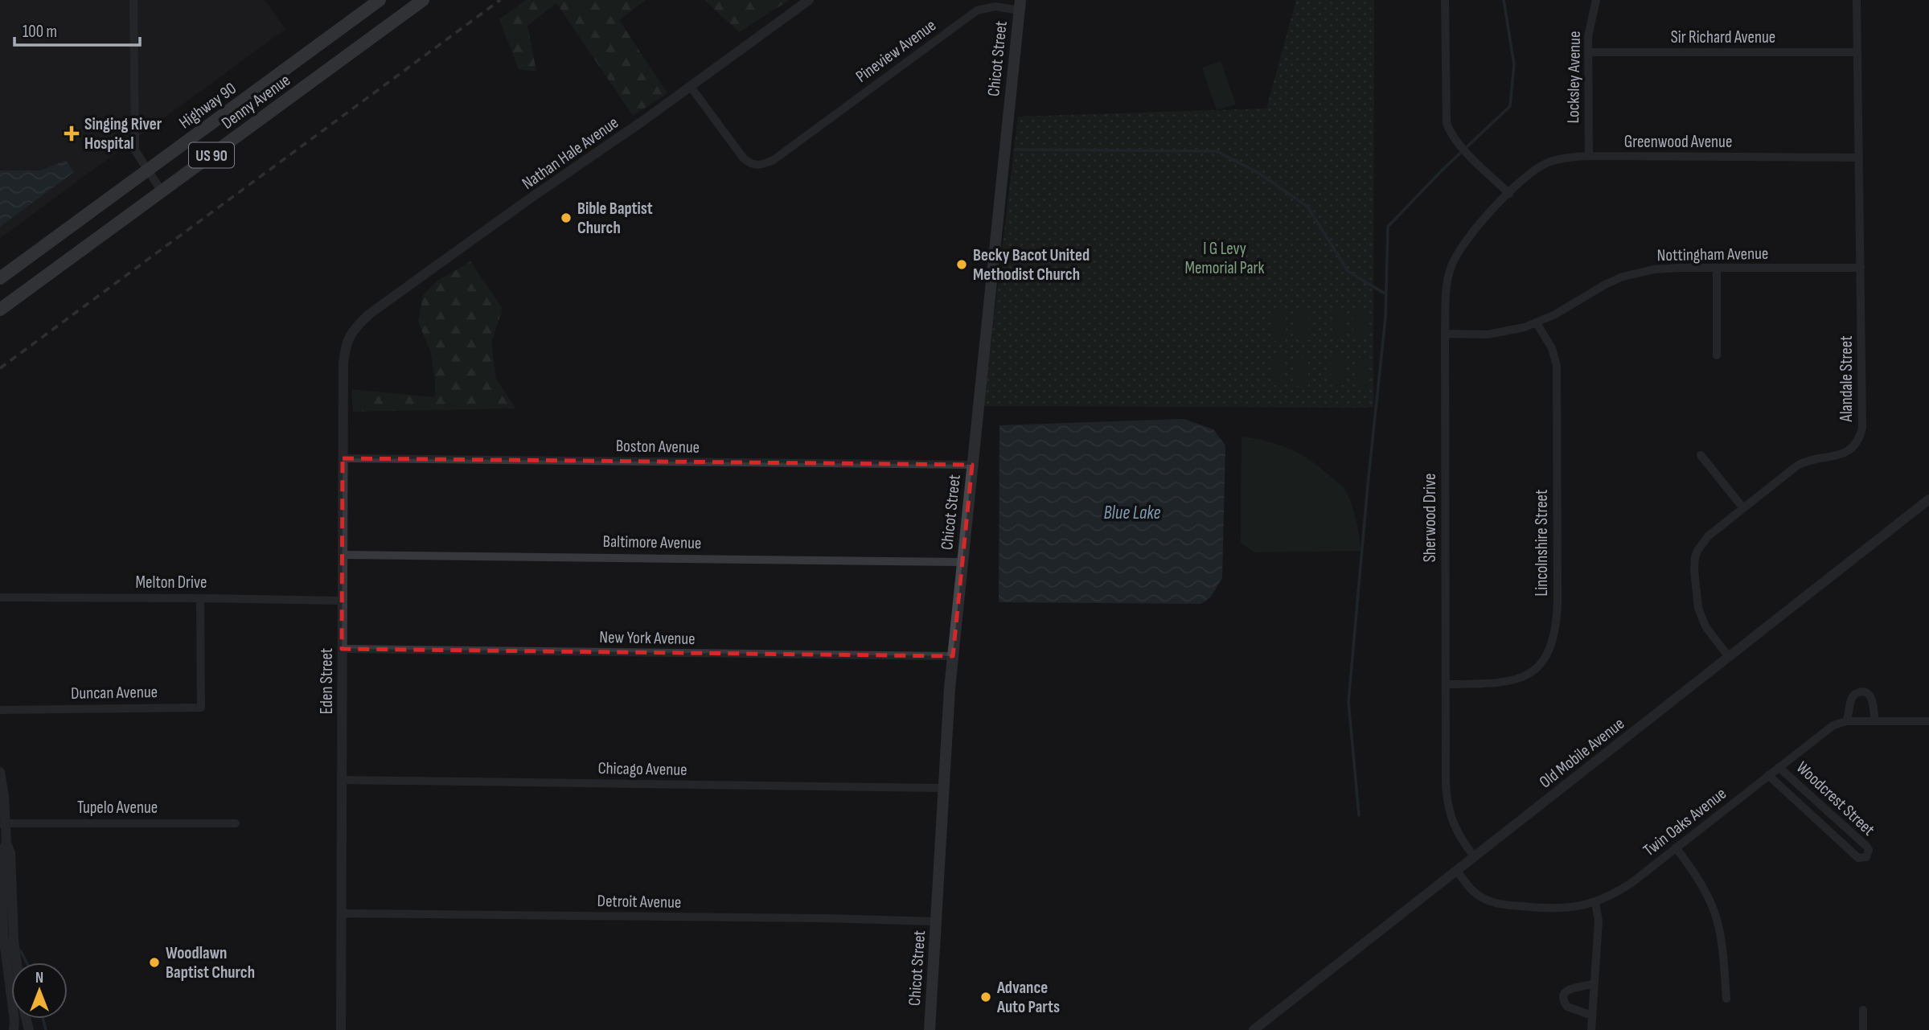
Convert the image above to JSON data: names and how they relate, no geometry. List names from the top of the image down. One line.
{"streets":{"main road":["Chicot Street","Denny Avenue","Highway 90","US 90"],"street":["Sir Richard Avenue","Pineview Avenue","Locksley Avenue","Greenwood Avenue","Nathan Hale Avenue","Nottingham Avenue","Alandale Street","Boston Avenue","Sherwood Drive","Baltimore Avenue","Lincolnshire Street","Melton Drive","New York Avenue","Eden Street","Duncan Avenue","Old Mobile Avenue","Chicago Avenue","Woodcrest Street","Tupelo Avenue","Twin Oaks Avenue","Detroit Avenue"]},"crossings":[["Sir Richard Avenue","Locksley Avenue"],["Sir Richard Avenue","Alandale Street"],["Pineview Avenue","Chicot Street"],["Pineview Avenue","Nathan Hale Avenue"],["Chicot Street","Boston Avenue"],["Chicot Street","Baltimore Avenue"],["Chicot Street","New York Avenue"],["Chicot Street","Chicago Avenue"],["Chicot Street","Detroit Avenue"],["Locksley Avenue","Greenwood Avenue"],["Greenwood Avenue","Alandale Street"],["Greenwood Avenue","Sherwood Drive"],["Nathan Hale Avenue","Eden Street"],["Nottingham Avenue","Alandale Street"],["Nottingham Avenue","Sherwood Drive"],["Nottingham Avenue","Lincolnshire Street"],["Alandale Street","Old Mobile Avenue"],["Boston Avenue","Eden Street"],["Sherwood Drive","Lincolnshire Street"],["Sherwood Drive","Old Mobile Avenue"],["Baltimore Avenue","Eden Street"],["Melton Drive","Eden Street"],["Melton Drive","Duncan Avenue"],["New York Avenue","Eden Street"],["Eden Street","Chicago Avenue"],["Eden Street","Detroit Avenue"],["Old Mobile Avenue","Twin Oaks Avenue"],["Woodcrest Street","Twin Oaks Avenue"]],"water":["Blue Lake"],"parks":["I G Levy Memorial Park"],"places":{"health":["Singing River Hospital"],"other":["Bible Baptist Church","Becky Bacot United Methodist Church","Woodlawn Baptist Church","Advance Auto Parts"]},"scale_bar":"100 m","north":"top"}
